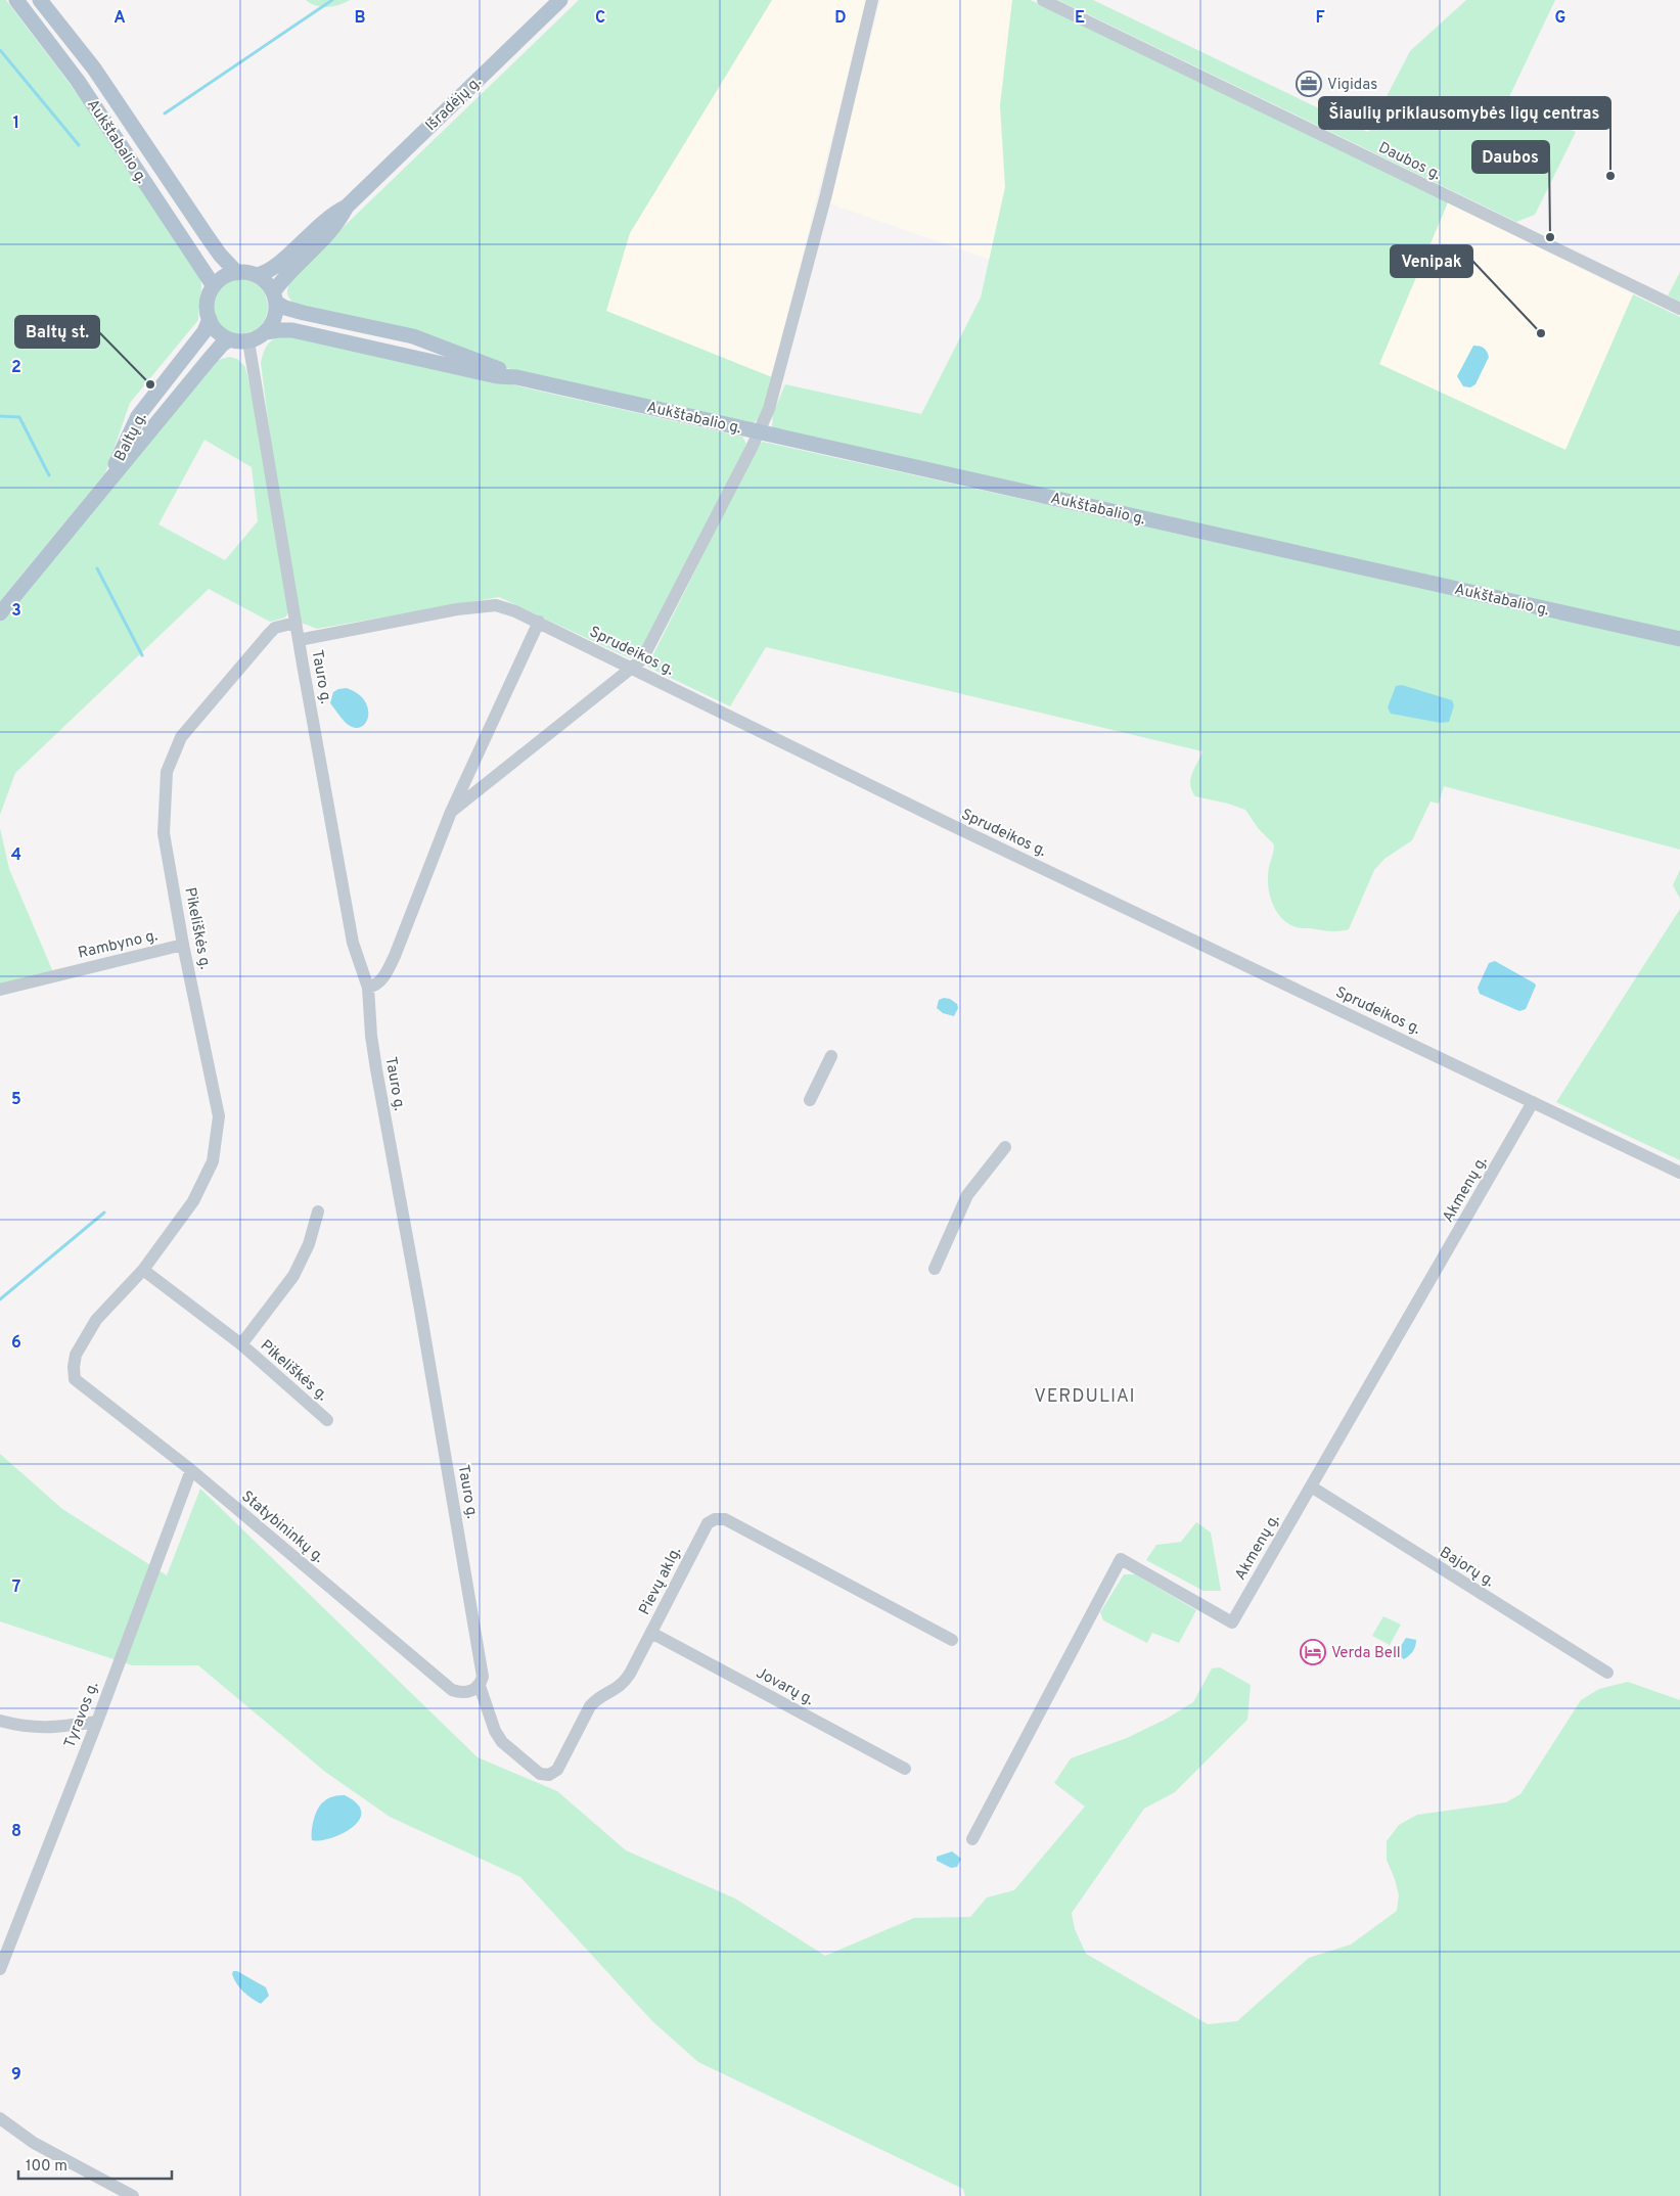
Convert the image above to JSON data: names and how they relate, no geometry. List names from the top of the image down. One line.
{"streets":{"main road":["Išradėjų g.","Aukštabalio g.","Baltų g."],"street":["Daubos g.","Sprudeikos g.","Tauro g.","Pikeliškės g.","Rambyno g.","Akmenų g.","Statybininkų g.","Bajorų g.","Pievų aklg.","Jovarų g.","Tyravos g."]},"crossings":[["Išradėjų g.","Aukštabalio g."],["Išradėjų g.","Baltų g."],["Išradėjų g.","Tauro g."],["Aukštabalio g.","Baltų g."],["Aukštabalio g.","Tauro g."],["Baltų g.","Tauro g."],["Sprudeikos g.","Tauro g."],["Sprudeikos g.","Akmenų g."],["Tauro g.","Pikeliškės g."],["Tauro g.","Statybininkų g."],["Tauro g.","Pievų aklg."],["Pikeliškės g.","Rambyno g."],["Pikeliškės g.","Statybininkų g."],["Akmenų g.","Bajorų g."],["Statybininkų g.","Pievų aklg."],["Statybininkų g.","Tyravos g."],["Pievų aklg.","Jovarų g."]],"districts":["VERDULIAI"],"places":{"office":["Vigidas"],"other":["Šiaulių priklausomybės ligų centras","Daubos","Venipak","Baltų st."],"hotel":["Verda Bell"]},"scale_bar":"100 m","grid":{"columns":["A","B","C","D","E","F","G"],"rows":["1","2","3","4","5","6","7","8","9"]}}
